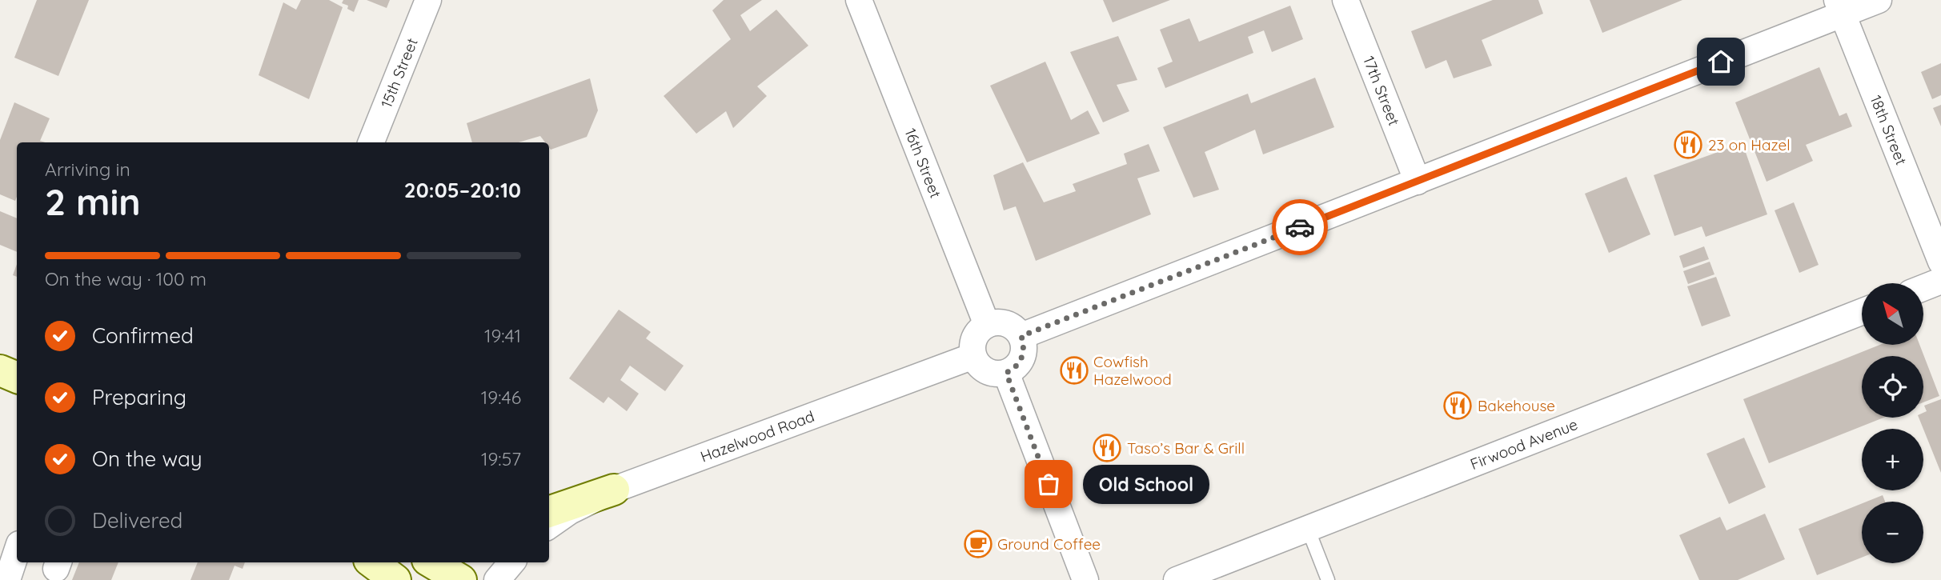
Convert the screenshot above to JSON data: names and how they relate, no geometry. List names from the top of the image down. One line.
{"streets":{"street":["15th Street","17th Street","18th Street","16th Street","Hazelwood Road","Firwood Avenue"]},"crossings":[["16th Street","Hazelwood Road"]],"places":{"restaurant":["23 on Hazel","Cowfish Hazelwood","Bakehouse","Taso’s Bar & Grill"],"other":["Old School"],"cafe":["Ground Coffee"]},"north":"top left","page":{"heading":["2 min","Arriving in","20:05–20:10"],"bar":"On the way · 100 m","map_buttons":["+","−"],"list":[["Confirmed","19:41"],["Preparing","19:46"],["On the way","19:57"],"Delivered"],"bubble":"Old School"}}
